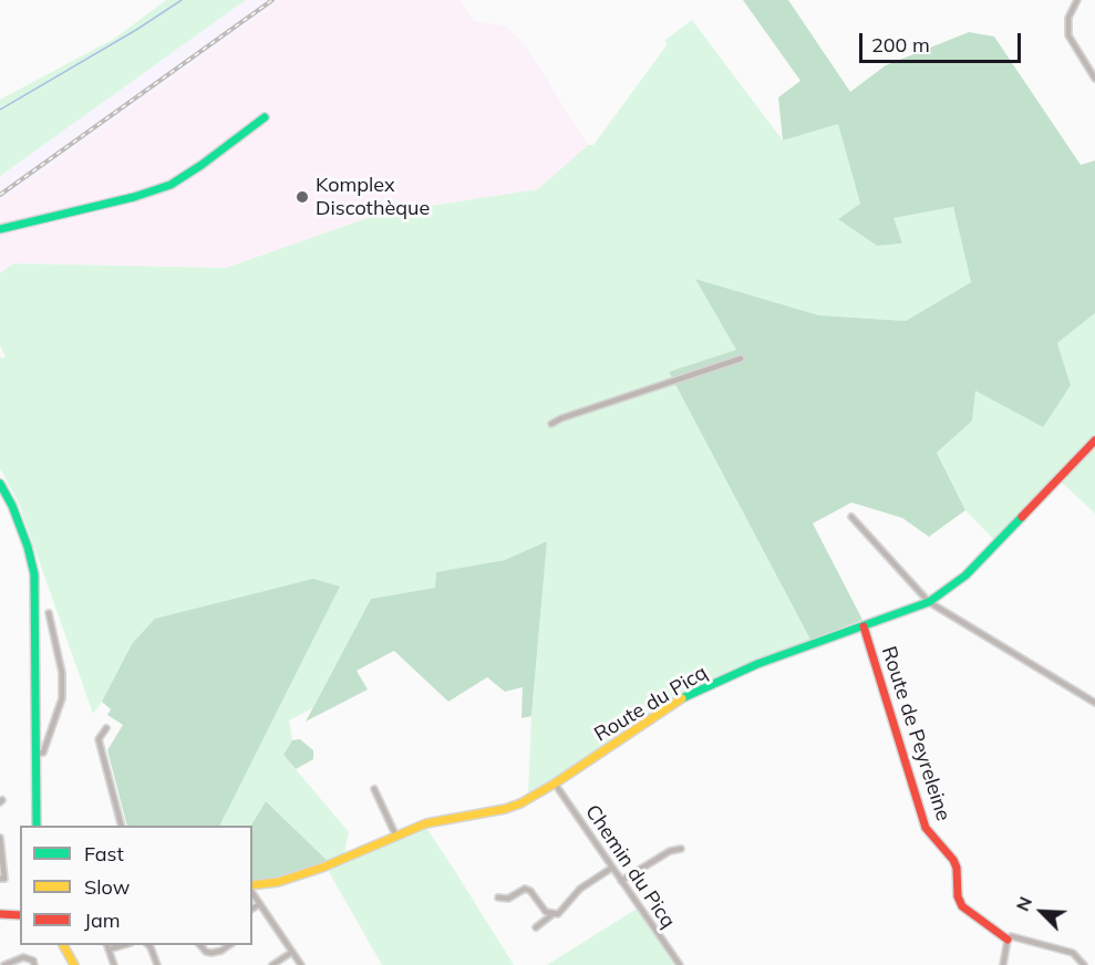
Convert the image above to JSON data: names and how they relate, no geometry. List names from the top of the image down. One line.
{"streets":{"street":["Route du Picq","Route de Peyreleine","Chemin du Picq"]},"crossings":[["Route du Picq","Route de Peyreleine"],["Route du Picq","Chemin du Picq"]],"places":["Komplex Discothèque"],"legend":["Fast","Slow","Jam"],"scale_bar":"200 m","north":"top left"}
